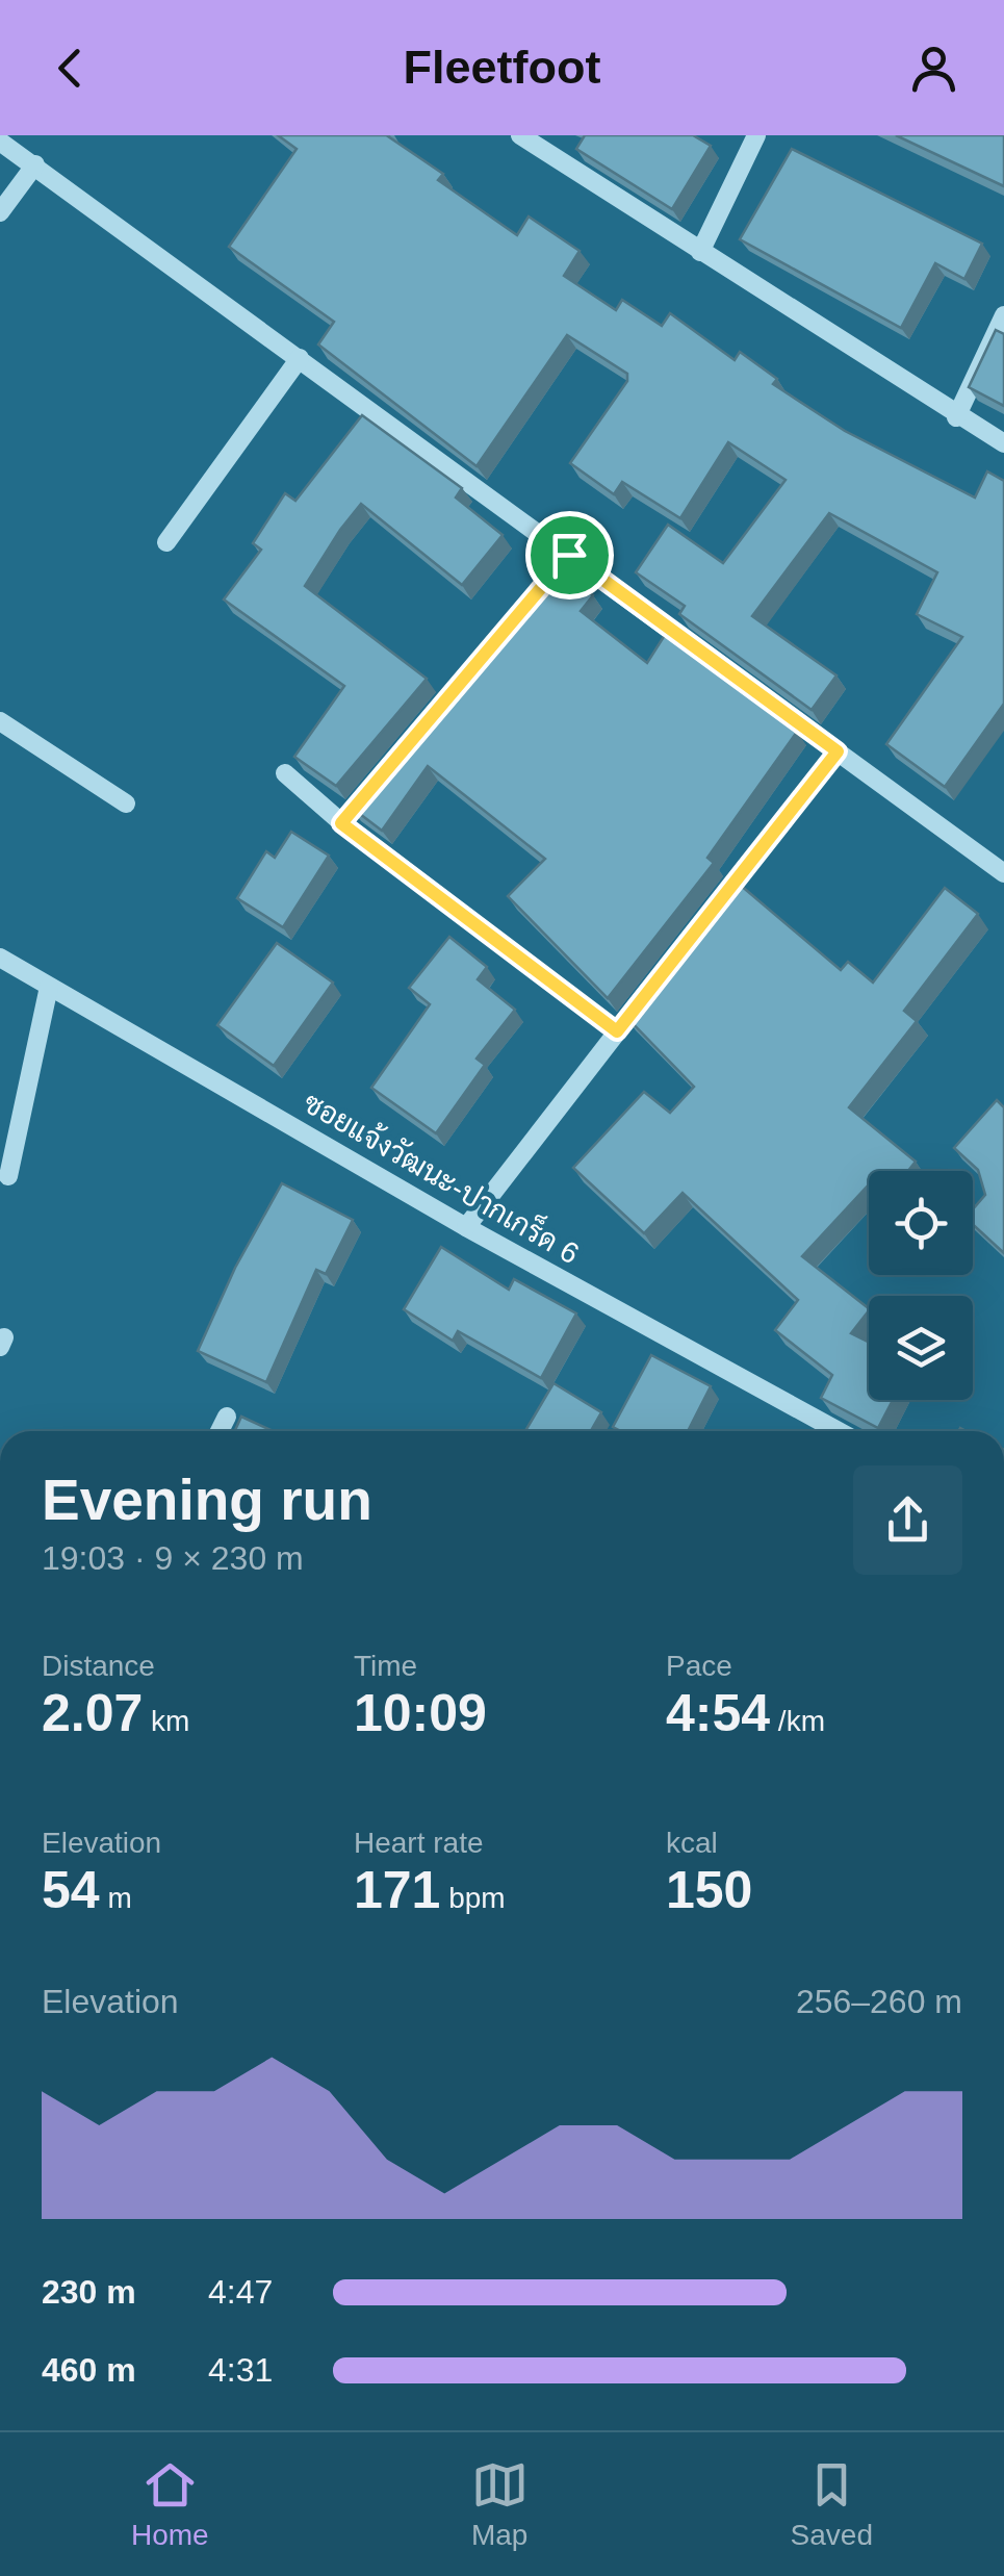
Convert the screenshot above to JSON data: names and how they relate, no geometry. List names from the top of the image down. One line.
{"streets":{"street":["ซอยแจ้งวัฒนะ-ปากเกร็ด 6"]},"page":{"header":"Fleetfoot","heading":["Evening run","19:03 · 9 × 230 m"],"stats":[["Distance","2.07 km"],["Time","10:09"],["Pace","4:54 /km"],["Elevation","54 m"],["Heart rate","171 bpm"],["kcal","150"]],"chart":["Elevation","256–260 m"],"list":[{"name":"230 m","note":"4:47"},{"name":"460 m","note":"4:31"}],"tabs":["Home","Map","Saved"]}}
